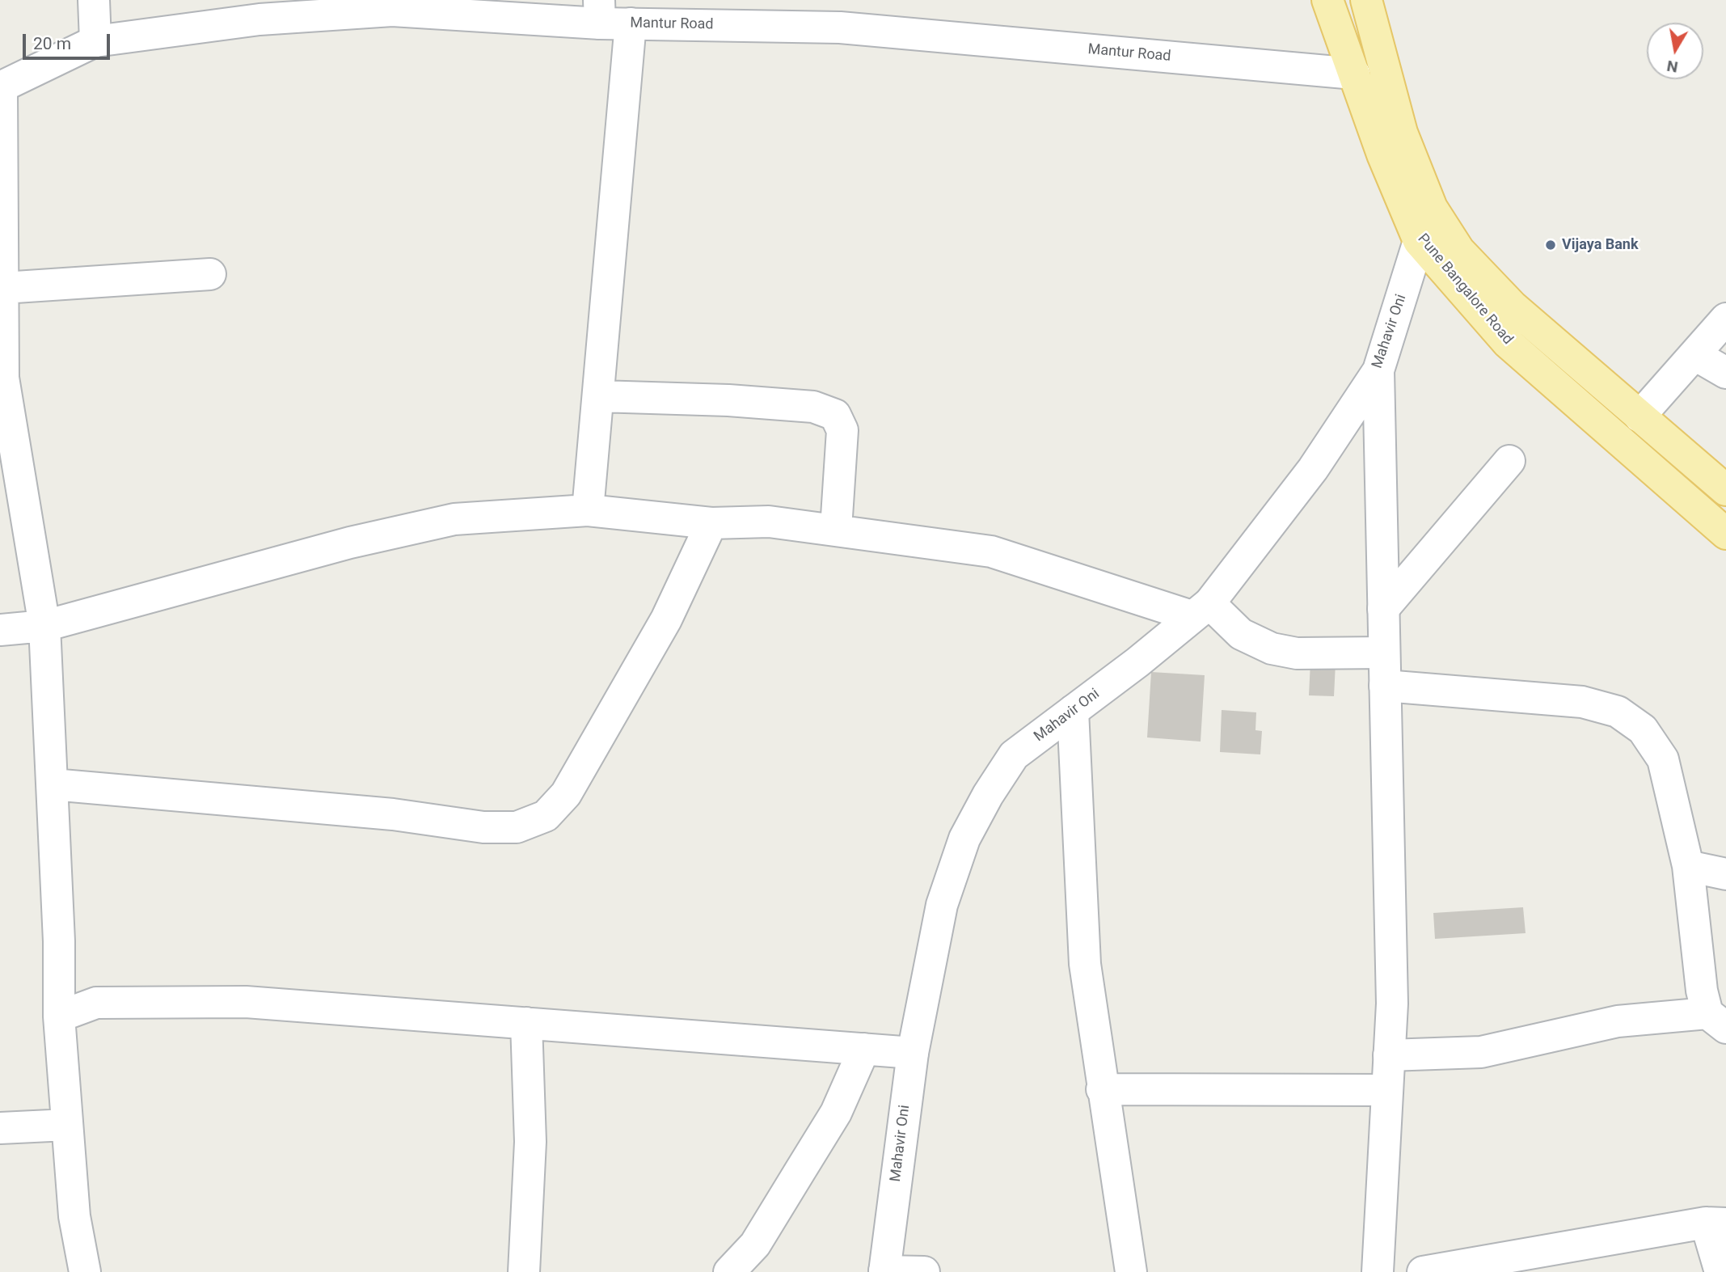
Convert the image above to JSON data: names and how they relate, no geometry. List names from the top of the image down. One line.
{"streets":{"main road":["Pune Bangalore Road"],"street":["Mantur Road","Mahavir Oni"]},"crossings":[["Mantur Road","Pune Bangalore Road"],["Pune Bangalore Road","Mahavir Oni"]],"places":["Vijaya Bank"],"scale_bar":"20 m","north":"bottom"}
